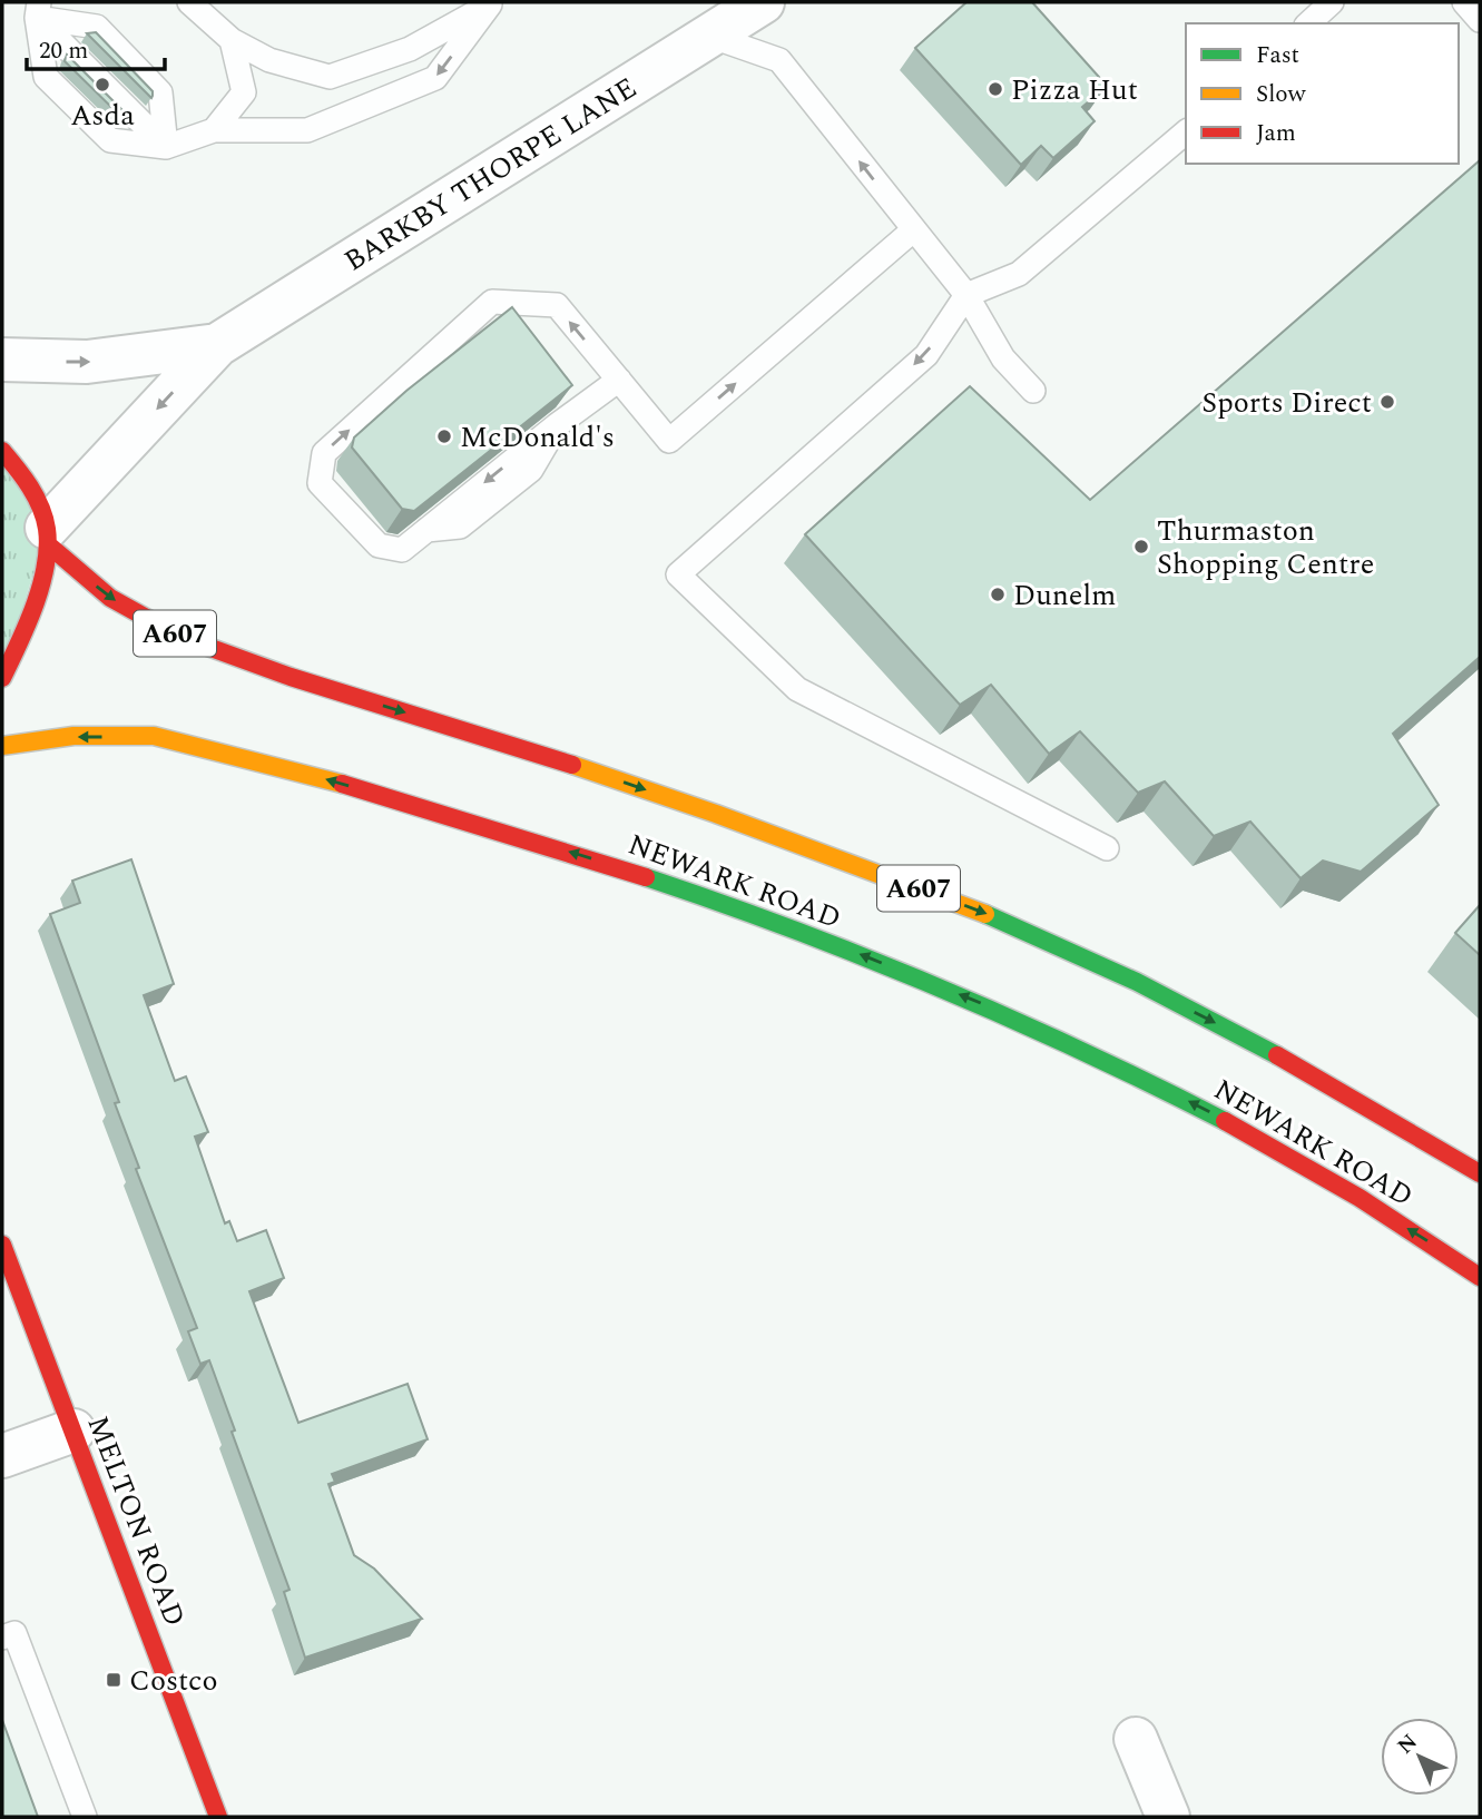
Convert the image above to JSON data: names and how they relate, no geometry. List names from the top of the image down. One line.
{"streets":{"main road":["A607","NEWARK ROAD","MELTON ROAD"],"street":["BARKBY THORPE LANE"]},"crossings":[["BARKBY THORPE LANE","NEWARK ROAD"]],"places":{"other":["Asda","Pizza Hut","Sports Direct","McDonald's","Thurmaston Shopping Centre","Dunelm"],"transit":["Costco"]},"legend":["Fast","Slow","Jam"],"scale_bar":"20 m","north":"top left"}
